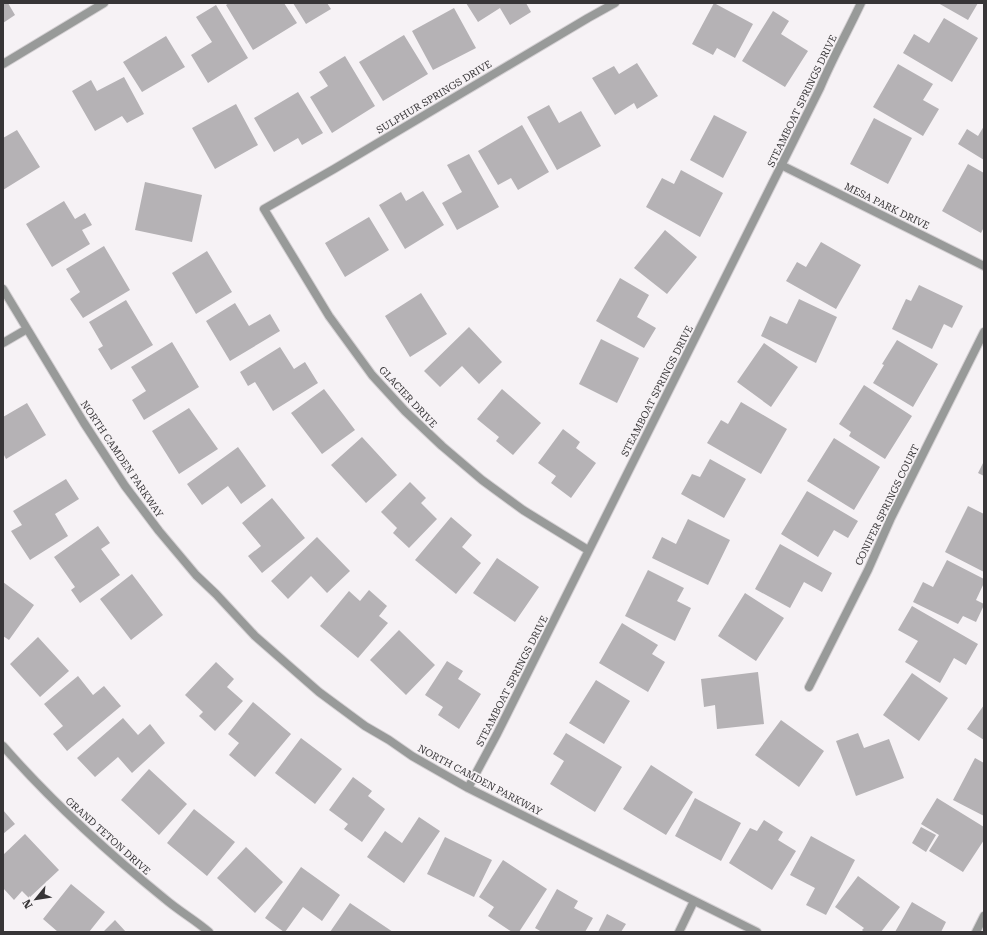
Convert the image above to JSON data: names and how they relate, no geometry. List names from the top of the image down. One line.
{"streets":{"street":["SULPHUR SPRINGS DRIVE","STEAMBOAT SPRINGS DRIVE","MESA PARK DRIVE","GLACIER DRIVE","NORTH CAMDEN PARKWAY","CONIFER SPRINGS COURT","GRAND TETON DRIVE"]},"crossings":[["SULPHUR SPRINGS DRIVE","GLACIER DRIVE"],["STEAMBOAT SPRINGS DRIVE","MESA PARK DRIVE"],["STEAMBOAT SPRINGS DRIVE","GLACIER DRIVE"],["STEAMBOAT SPRINGS DRIVE","NORTH CAMDEN PARKWAY"]],"north":"bottom left"}
